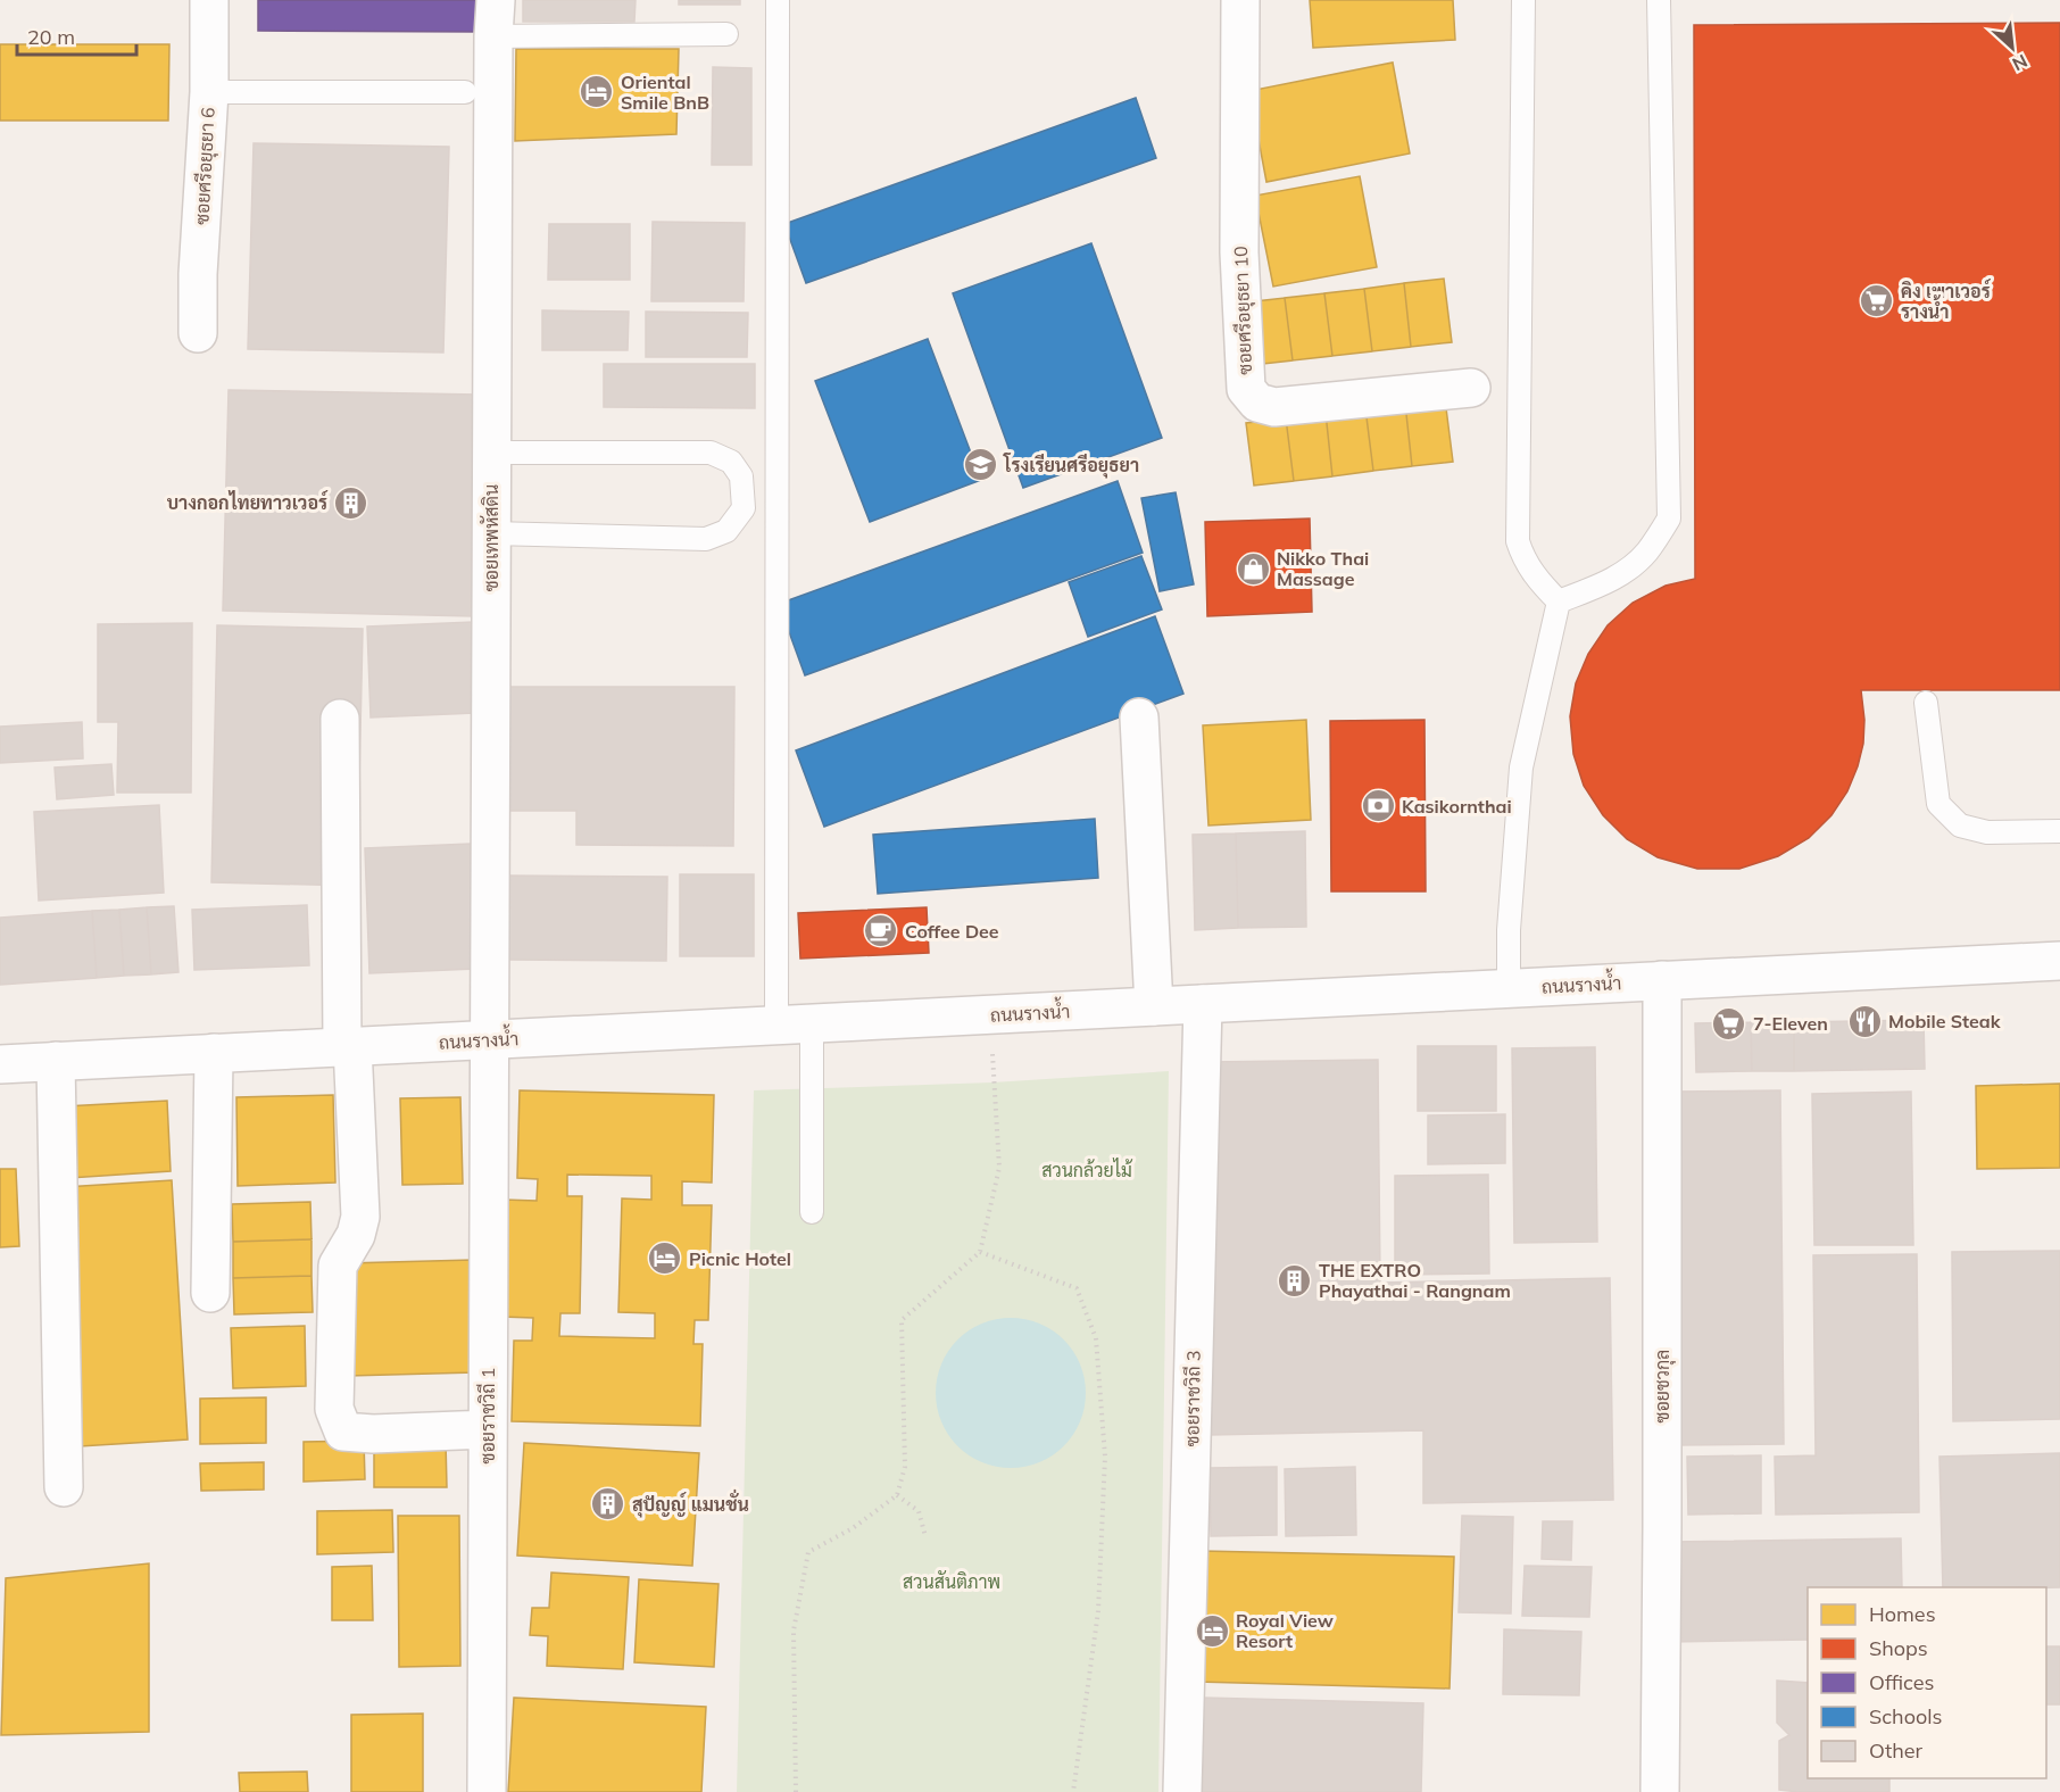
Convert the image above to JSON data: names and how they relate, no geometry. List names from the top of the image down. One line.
{"streets":{"street":["ซอยศรีอยุธยา 6","ซอยศรีอยุธยา 10","ซอยเทพหัสดิน","ถนนรางน้ำ","ซอยชวกุล","ซอยราชวิถี 3","ซอยราชวิถี 1"]},"crossings":[["ซอยเทพหัสดิน","ถนนรางน้ำ"],["ซอยเทพหัสดิน","ซอยราชวิถี 1"],["ถนนรางน้ำ","ซอยชวกุล"],["ถนนรางน้ำ","ซอยราชวิถี 3"],["ถนนรางน้ำ","ซอยราชวิถี 1"]],"parks":["สวนกล้วยไม้","สวนสันติภาพ"],"places":{"hotel":["Oriental Smile BnB","Picnic Hotel","Royal View Resort"],"supermarket":["คิง เพาเวอร์ รางน้ำ","7-Eleven"],"school or university":["โรงเรียนศรีอยุธยา"],"building":["บางกอกไทยทาวเวอร์","THE EXTRO Phayathai - Rangnam","สุปัญญ์ แมนชั่น"],"shop":["Nikko Thai Massage"],"bank":["Kasikornthai"],"cafe":["Coffee Dee"],"restaurant":["Mobile Steak"]},"legend":["Homes","Shops","Offices","Schools","Other"],"scale_bar":"20 m","north":"bottom right"}
